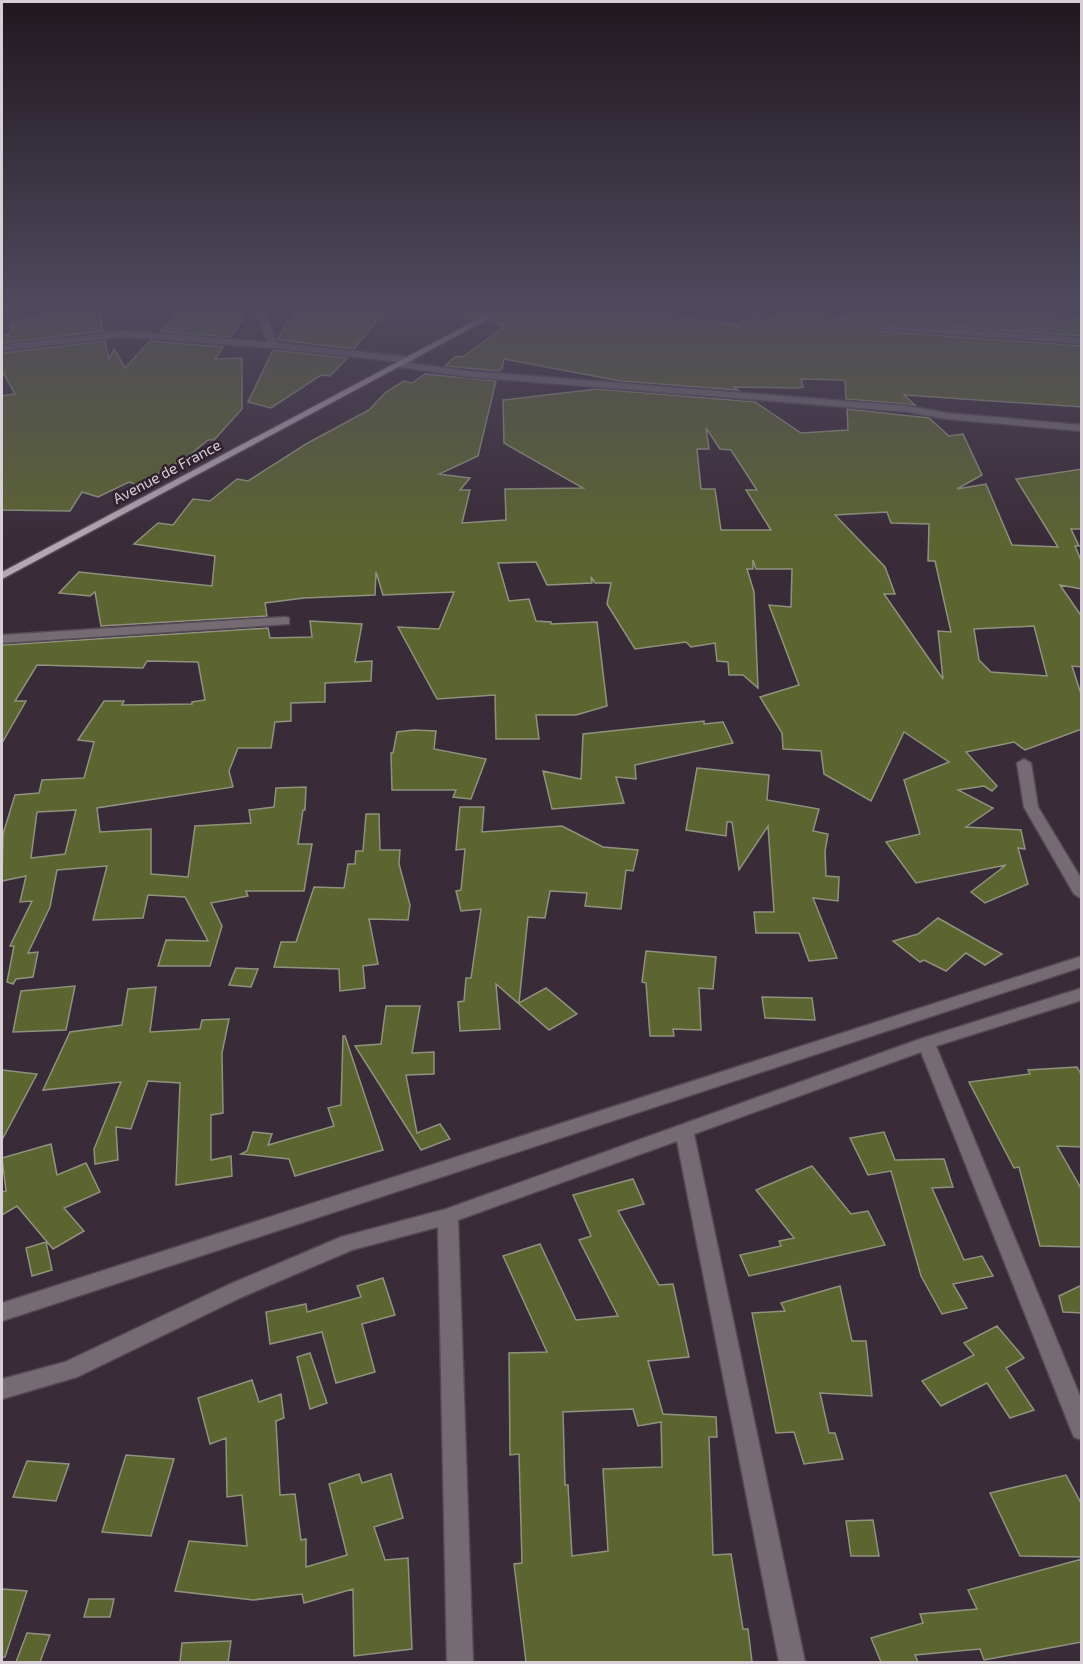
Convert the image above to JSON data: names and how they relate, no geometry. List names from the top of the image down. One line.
{"streets":{"main road":["Avenue de France"]}}
